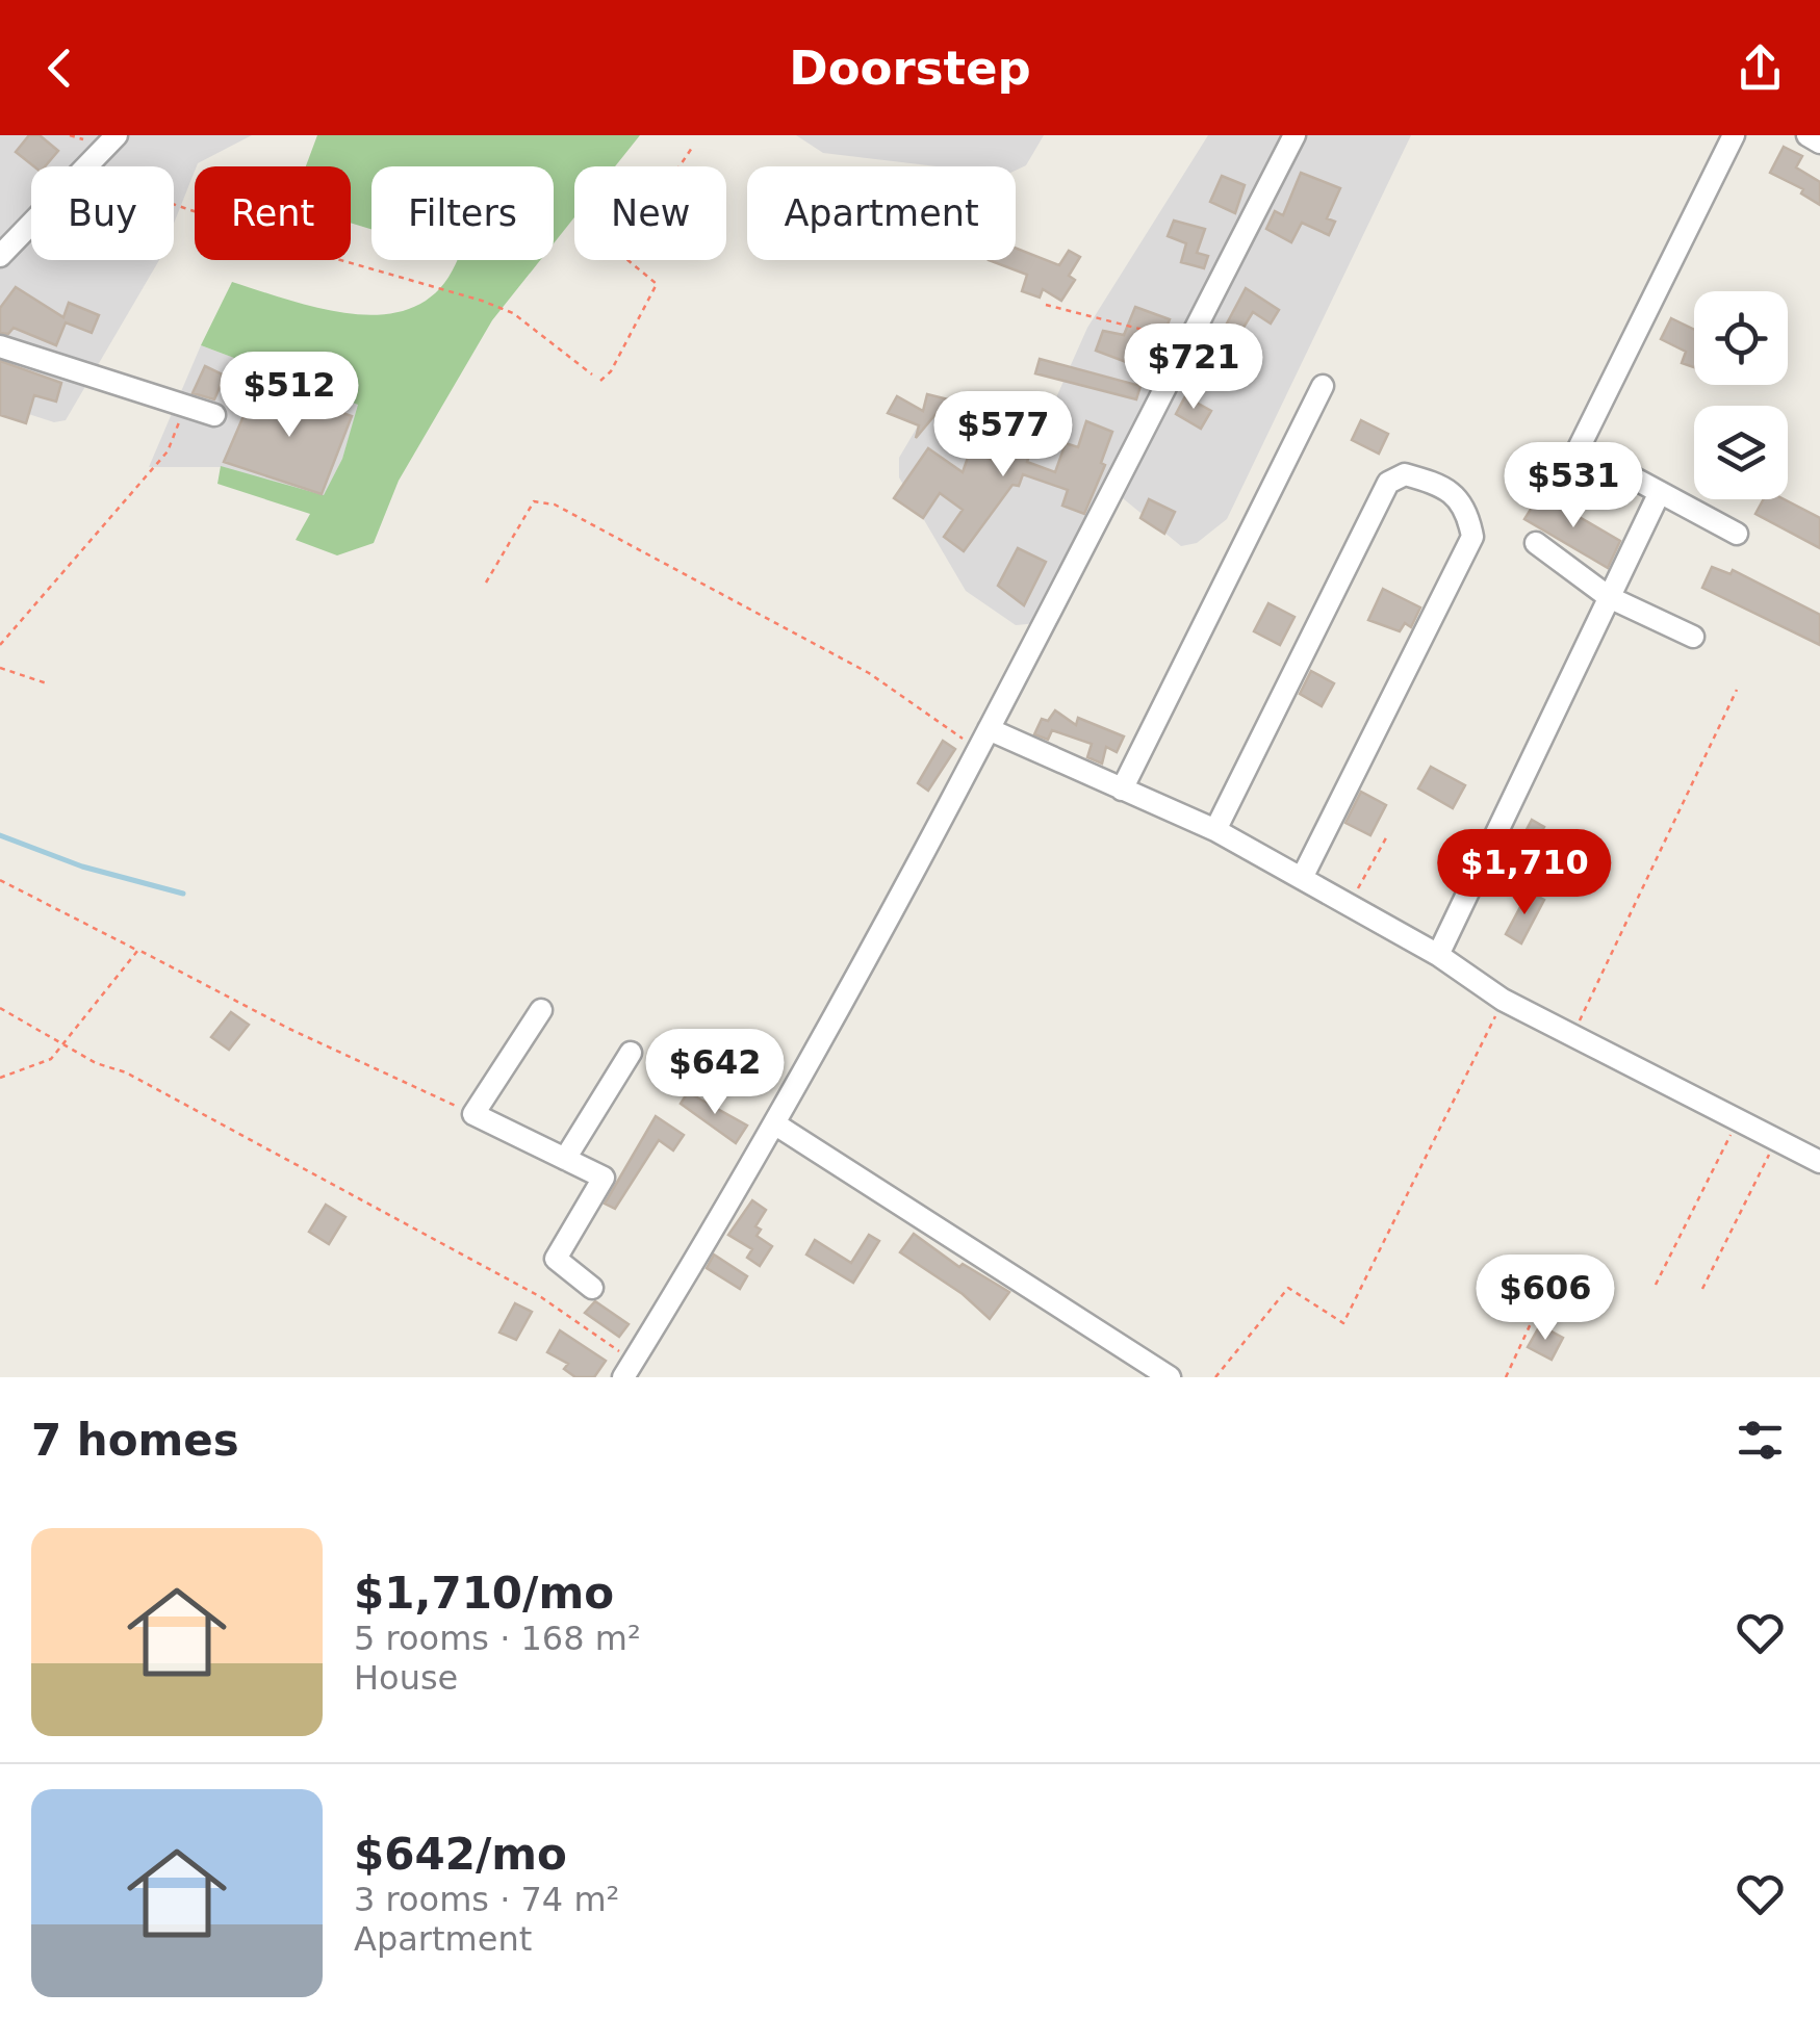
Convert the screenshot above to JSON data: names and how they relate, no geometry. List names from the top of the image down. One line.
{"page":{"header":"Doorstep","chip":["Buy","Rent","Filters","New","Apartment"],"price":["$721","$512","$577","$531","$1,710","$642","$606"],"heading":"7 homes","list":[{"name":"$1,710/mo","note":"5 rooms · 168 m² · House"},{"name":"$642/mo","note":"3 rooms · 74 m² · Apartment"}]}}
